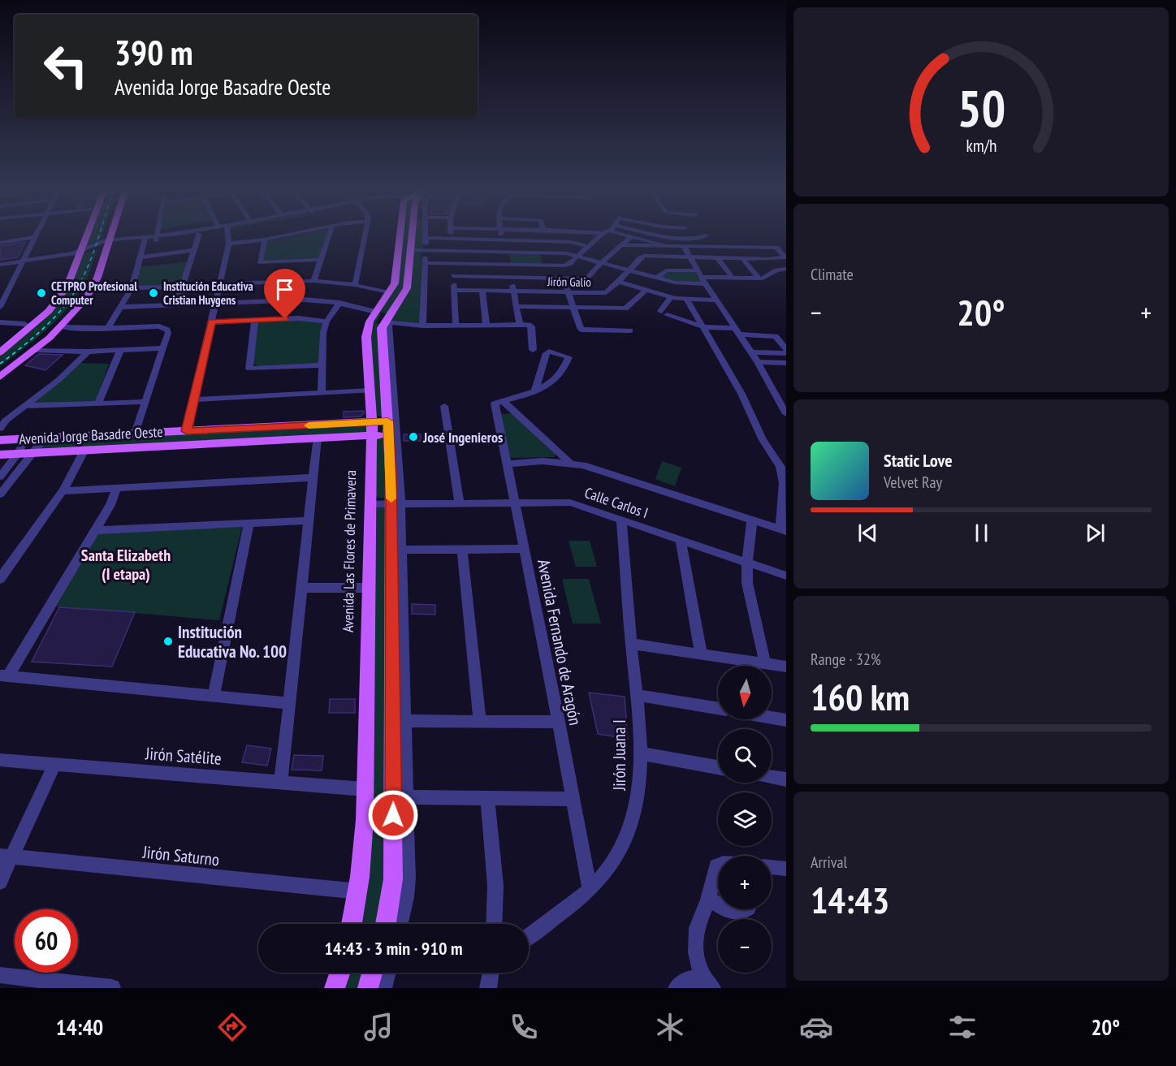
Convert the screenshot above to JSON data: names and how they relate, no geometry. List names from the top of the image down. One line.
{"streets":{"main road":["Avenida Jorge Basadre Oeste","Avenida Las Flores de Primavera"],"street":["Jirón Galio","Calle Carlos I","Avenida Fernando de Aragón","Jirón Juana I","Jirón Satélite","Jirón Saturno"]},"crossings":[["Avenida Jorge Basadre Oeste","Avenida Las Flores de Primavera"],["Calle Carlos I","Avenida Las Flores de Primavera"],["Calle Carlos I","Avenida Fernando de Aragón"],["Calle Carlos I","Jirón Juana I"],["Avenida Las Flores de Primavera","Jirón Satélite"],["Avenida Las Flores de Primavera","Jirón Saturno"],["Avenida Fernando de Aragón","Jirón Juana I"]],"districts":["Santa Elizabeth (I etapa)"],"places":["CETPRO Profesional Computer","Institución Educativa Cristian Huygens","José Ingenieros","Institución Educativa No. 100"],"north":"bottom","page":{"turn":["390 m","Avenida Jorge Basadre Oeste"],"tile":["Climate",["Range · 32%","160 km"],["Arrival","14:43"]],"heat":["−","20°","+"],"song":["Static Love","Velvet Ray"],"map_buttons":["+","−"],"limit":"60","trip":"14:43 · 3 min · 910 m","tabs":["14:40","20°"],"gauge":["50","km/h"]}}
